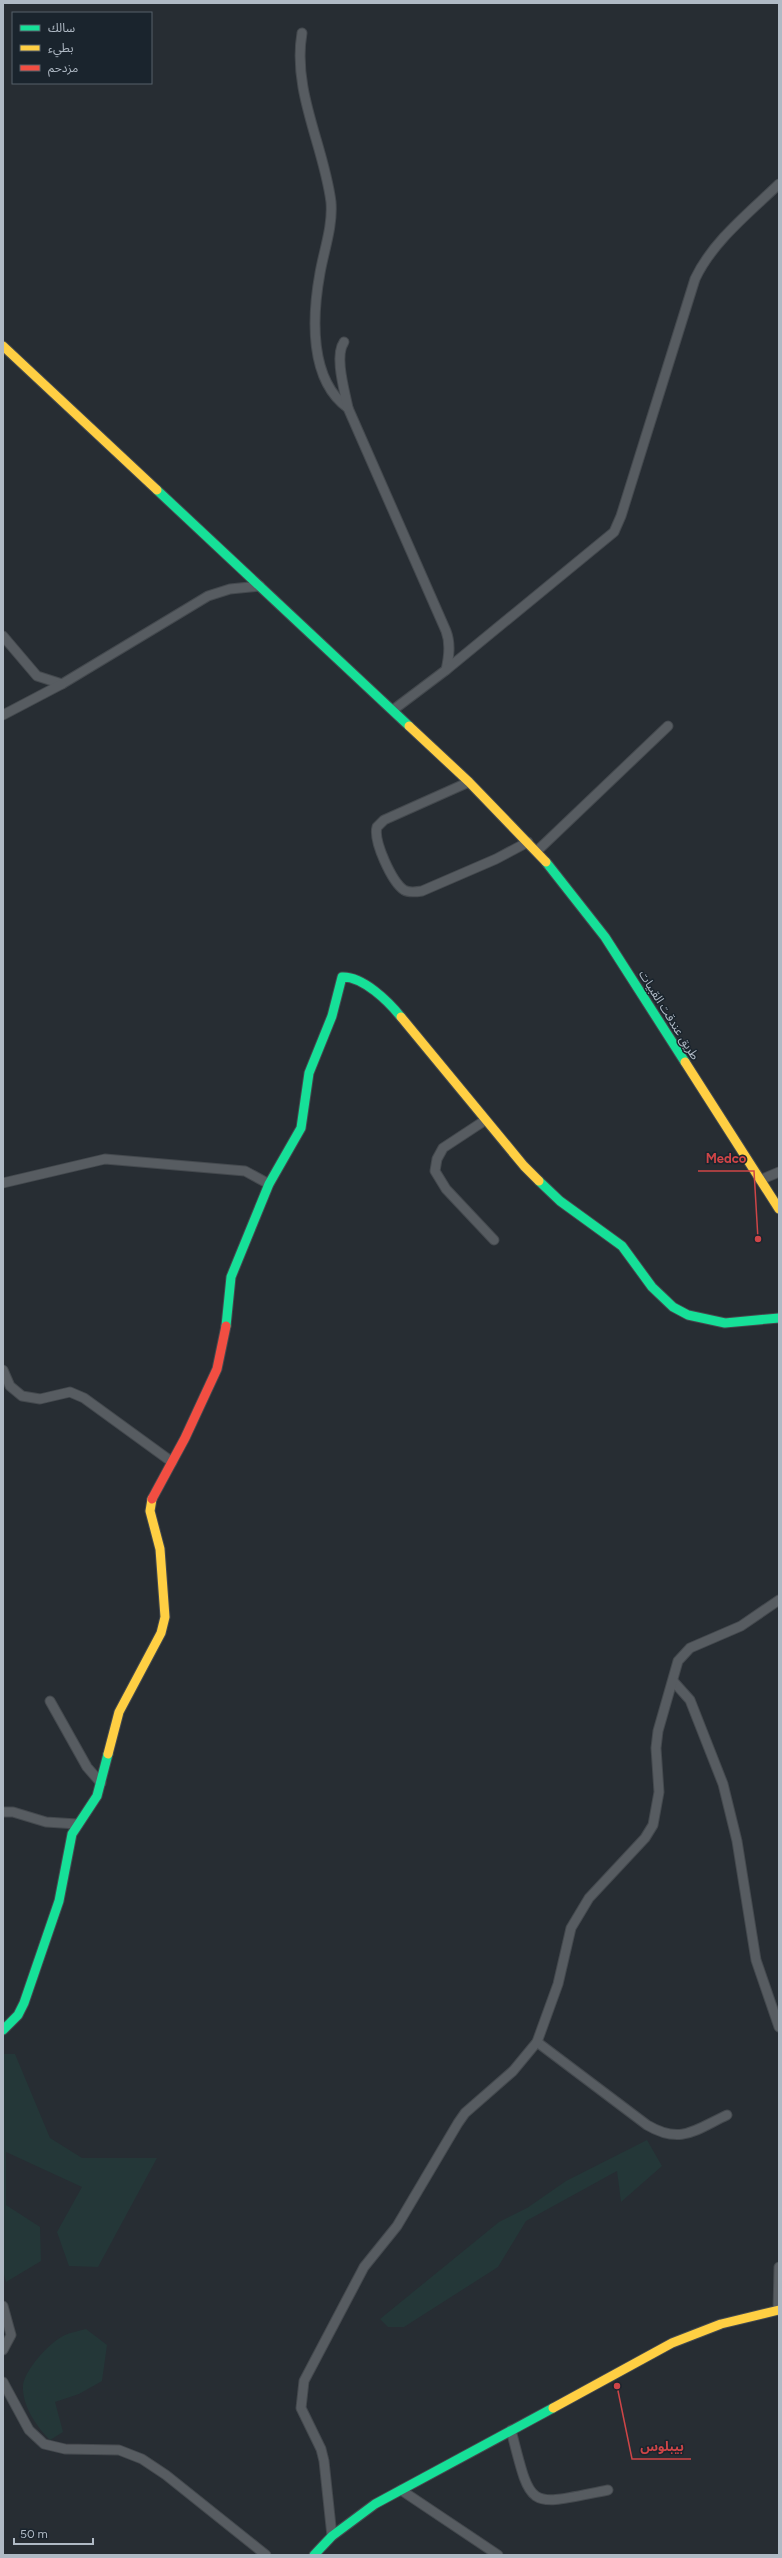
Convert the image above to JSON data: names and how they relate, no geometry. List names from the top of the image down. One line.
{"streets":{"street":["طريق عندقت القبيات"]},"places":["Medco","بيبلوس"],"legend":["سالك","بطيء","مزدحم"],"scale_bar":"50 m"}
